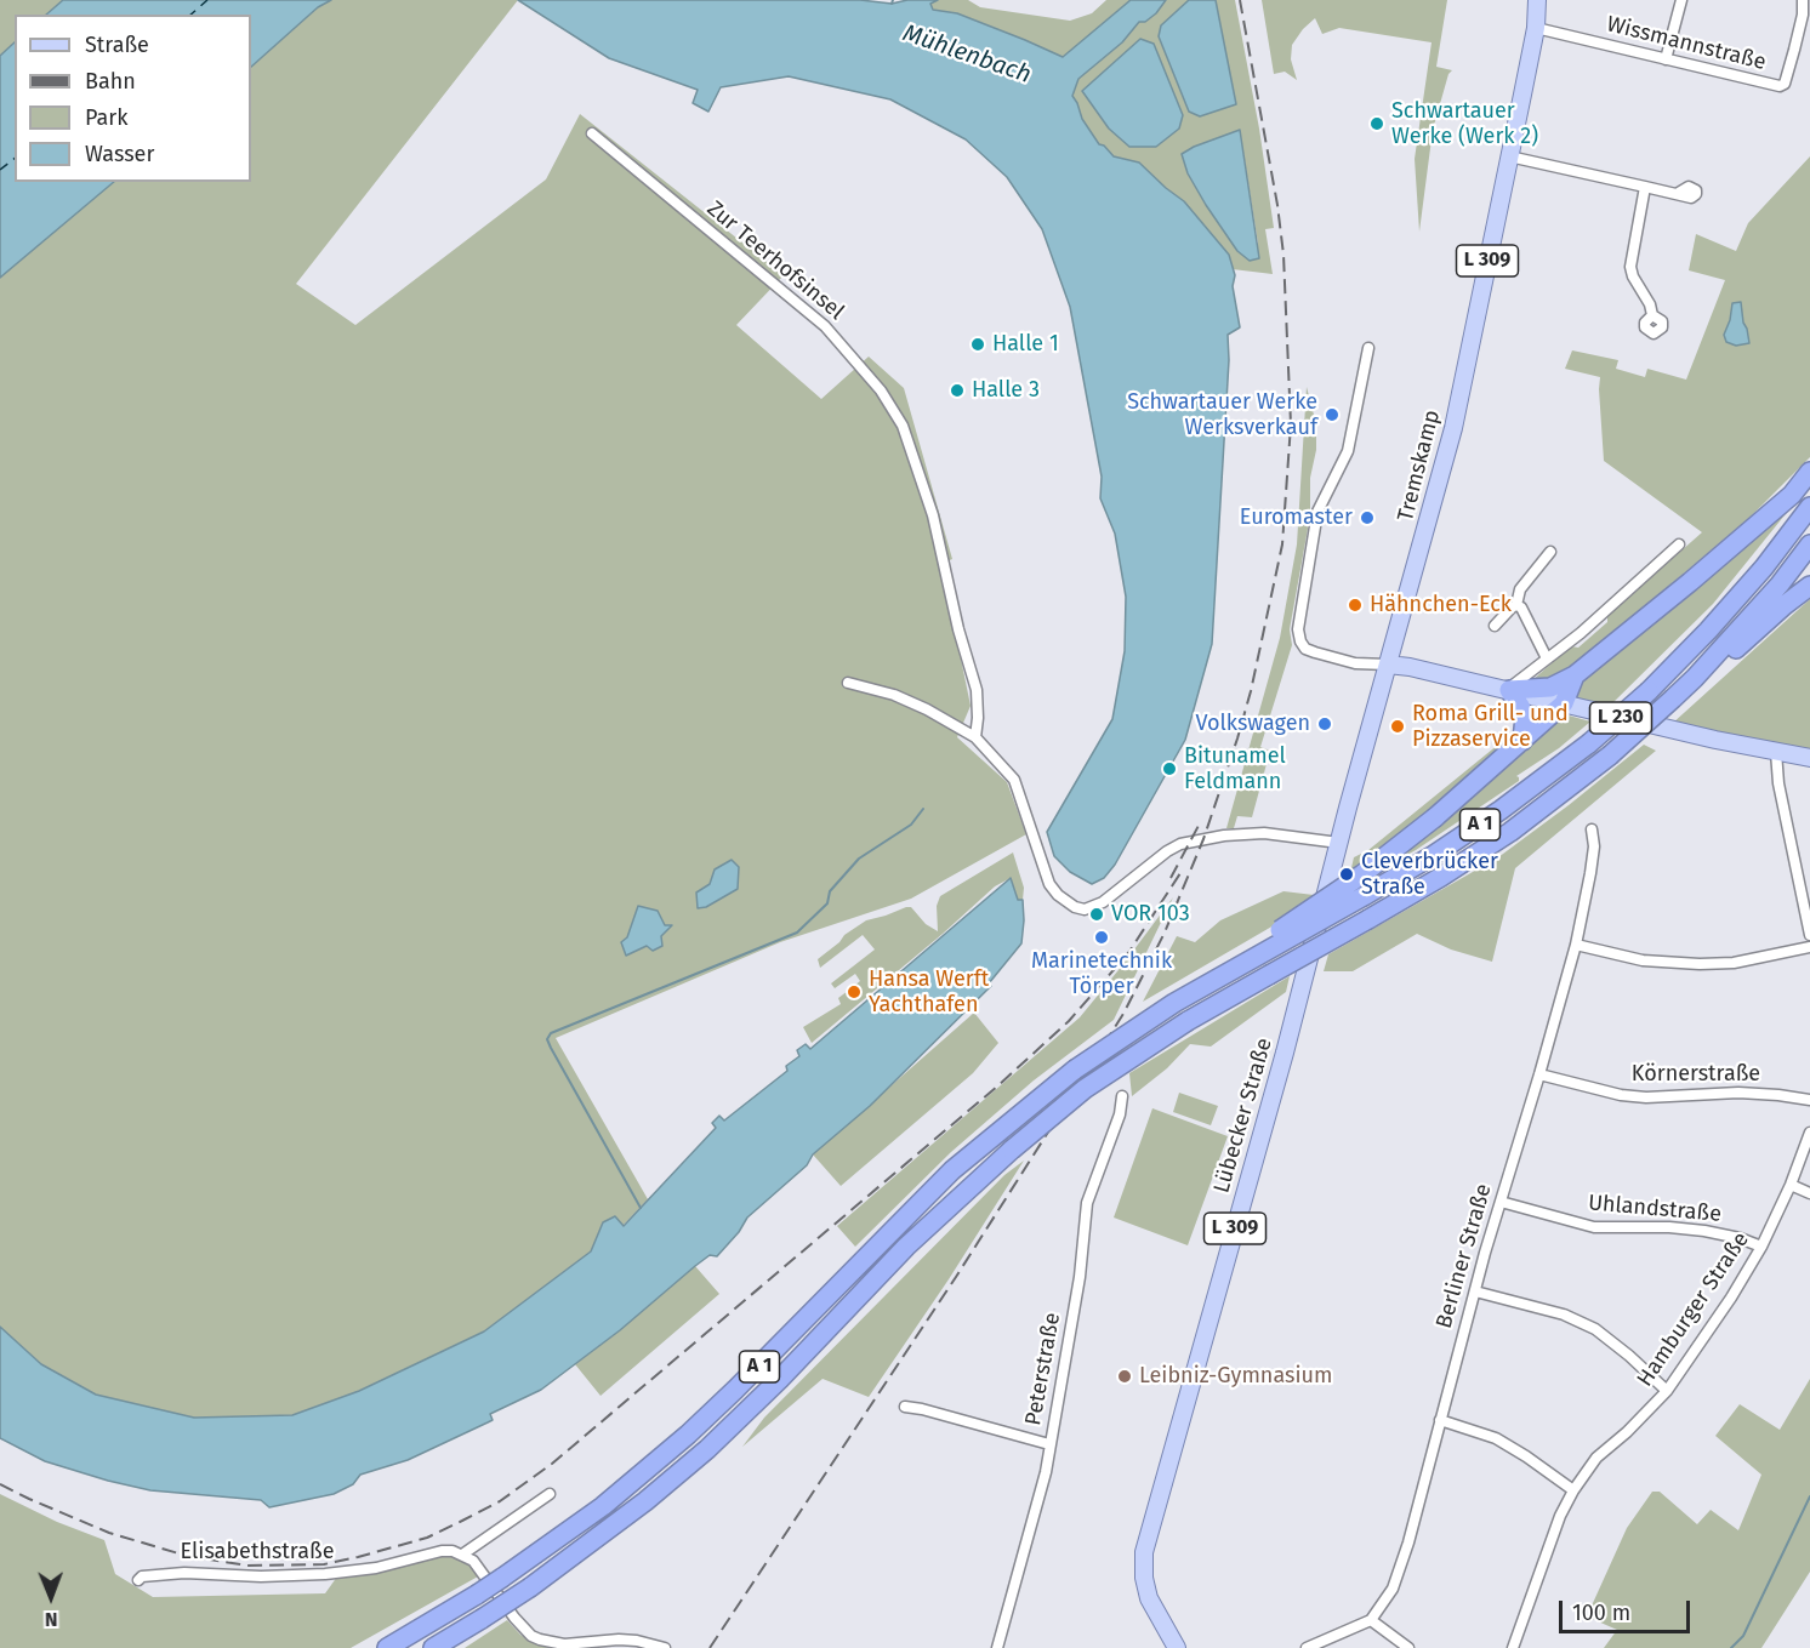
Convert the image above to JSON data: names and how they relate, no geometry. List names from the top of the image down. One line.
{"streets":{"highway":["A 1"],"main road":["L 309","Tremskamp","L 230","Lübecker Straße"],"street":["Wissmannstraße","Zur Teerhofsinsel","Körnerstraße","Uhlandstraße","Berliner Straße","Hamburger Straße","Peterstraße","Elisabethstraße"]},"crossings":[["Wissmannstraße","L 309"],["Wissmannstraße","Tremskamp"],["L 309","Tremskamp"],["Tremskamp","L 230"],["Tremskamp","Lübecker Straße"],["Körnerstraße","Berliner Straße"],["Uhlandstraße","Berliner Straße"],["Uhlandstraße","Hamburger Straße"]],"water":["Mühlenbach"],"places":["Schwartauer Werke (Werk 2)","Halle 1","Halle 3","Schwartauer Werke Werksverkauf","Euromaster","Hähnchen-Eck","Volkswagen","Roma Grill- und Pizzaservice","Bitunamel Feldmann","Cleverbrücker Straße","VOR 103","Marinetechnik Törper","Hansa Werft Yachthafen","Leibniz-Gymnasium"],"legend":["Straße","Bahn","Park","Wasser"],"scale_bar":"100 m","north":"bottom"}
